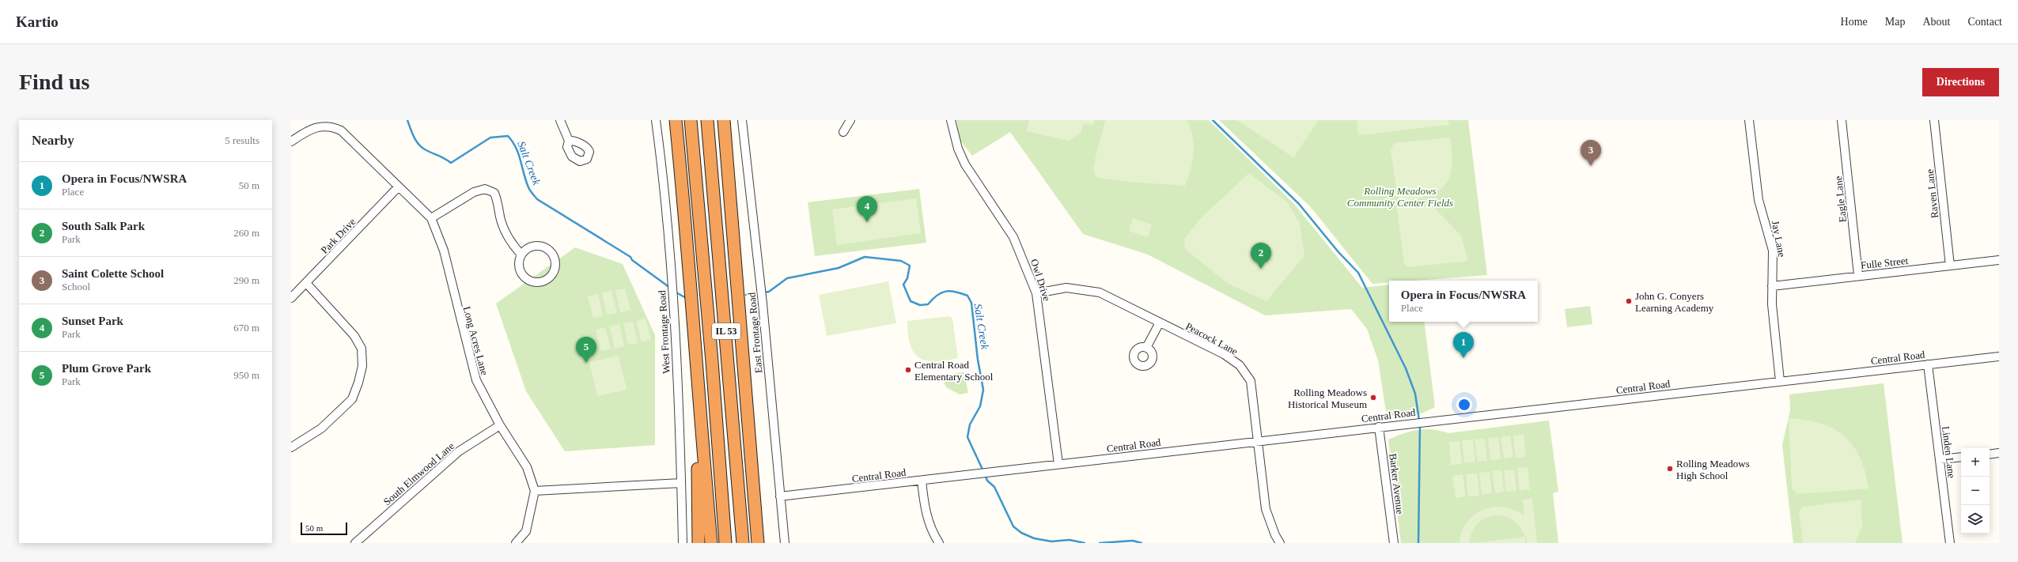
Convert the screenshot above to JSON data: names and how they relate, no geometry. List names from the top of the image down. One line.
{"streets":{"highway":["IL 53"],"street":["Raven Lane","Eagle Lane","Park Drive","Jay Lane","Fulle Street","Owl Drive","West Frontage Road","East Frontage Road","Peacock Lane","Long Acres Lane","Central Road","Linden Lane","South Elmwood Lane","Barker Avenue"]},"crossings":[["Raven Lane","Fulle Street"],["Eagle Lane","Fulle Street"],["Park Drive","Long Acres Lane"],["Jay Lane","Fulle Street"],["Jay Lane","Central Road"],["Owl Drive","Peacock Lane"],["Owl Drive","Central Road"],["East Frontage Road","Central Road"],["Peacock Lane","Central Road"],["Long Acres Lane","South Elmwood Lane"],["Central Road","Linden Lane"],["Central Road","Barker Avenue"]],"water":["Salt Creek"],"parks":["Rolling Meadows Community Center Fields"],"places":["John G. Conyers Learning Academy","Central Road Elementary School","Rolling Meadows Historical Museum","Rolling Meadows High School"],"scale_bar":"50 m","page":{"header":"Kartio","nav":["Home","Map","About","Contact"],"buttons":"Directions","title":"Find us","heading":["Nearby","5 results"],"pins":["3","4","2","1","5"],"list":[{"mark":"1","name":"Opera in Focus/NWSRA","note":"Place","value":"50 m"},{"mark":"2","name":"South Salk Park","note":"Park","value":"260 m"},{"mark":"3","name":"Saint Colette School","note":"School","value":"290 m"},{"mark":"4","name":"Sunset Park","note":"Park","value":"670 m"},{"mark":"5","name":"Plum Grove Park","note":"Park","value":"950 m"}],"popup":["Opera in Focus/NWSRA","Place"],"map_buttons":["+","−"],"scale":"50 m"}}
